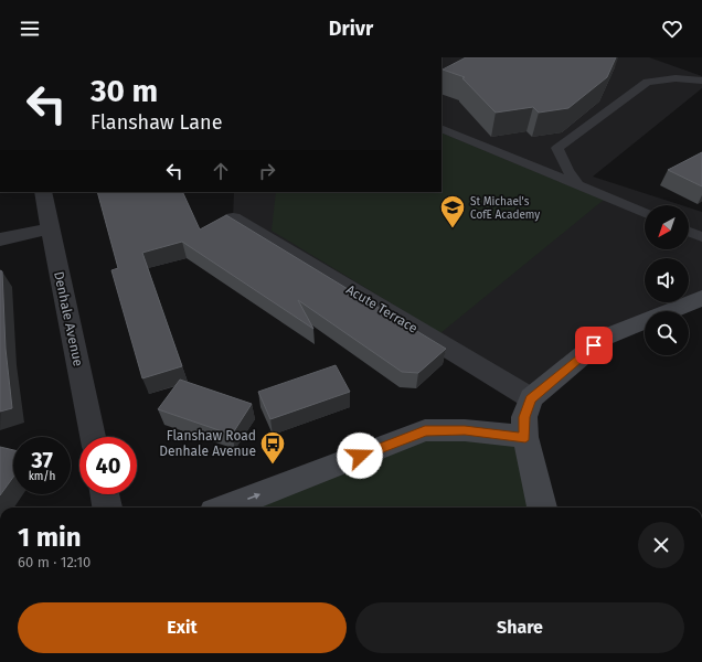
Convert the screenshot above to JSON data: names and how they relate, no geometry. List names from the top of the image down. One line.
{"streets":{"street":["Acute Terrace","Denhale Avenue"]},"places":{"school or university":["St Michael's CofE Academy"],"bus stop":["Flanshaw Road Denhale Avenue"]},"north":"bottom left","page":{"header":"Drivr","turn":["30 m","Flanshaw Lane"],"speed":"37 km/h","limit":"40","heading":["1 min","60 m · 12:10"],"buttons":["Exit","Share"]}}
